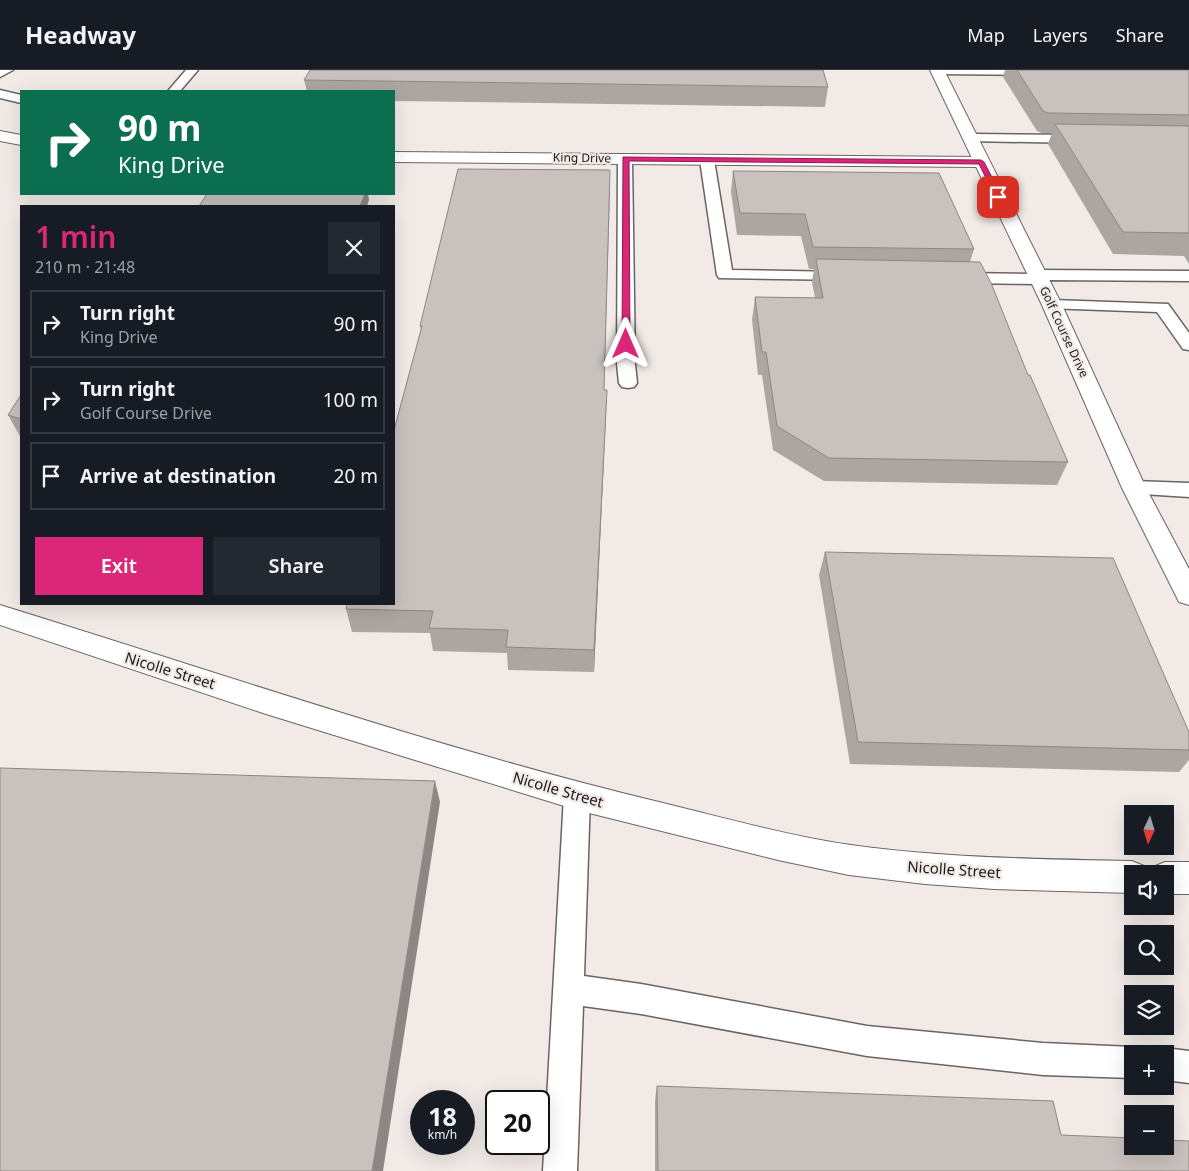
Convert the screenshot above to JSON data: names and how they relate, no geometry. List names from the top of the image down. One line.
{"streets":{"street":["King Drive","Golf Course Drive","Nicolle Street"]},"crossings":[["King Drive","Golf Course Drive"]],"north":"bottom","page":{"header":"Headway","nav":["Map","Layers","Share"],"turn":["90 m","King Drive"],"heading":["1 min","210 m · 21:48"],"list":[{"name":"Turn right","note":"King Drive","value":"90 m"},{"name":"Turn right","note":"Golf Course Drive","value":"100 m"},{"name":"Arrive at destination","value":"20 m"}],"buttons":["Exit","Share"],"map_buttons":["+","−"],"speed":"18 km/h","limit":"20"}}
